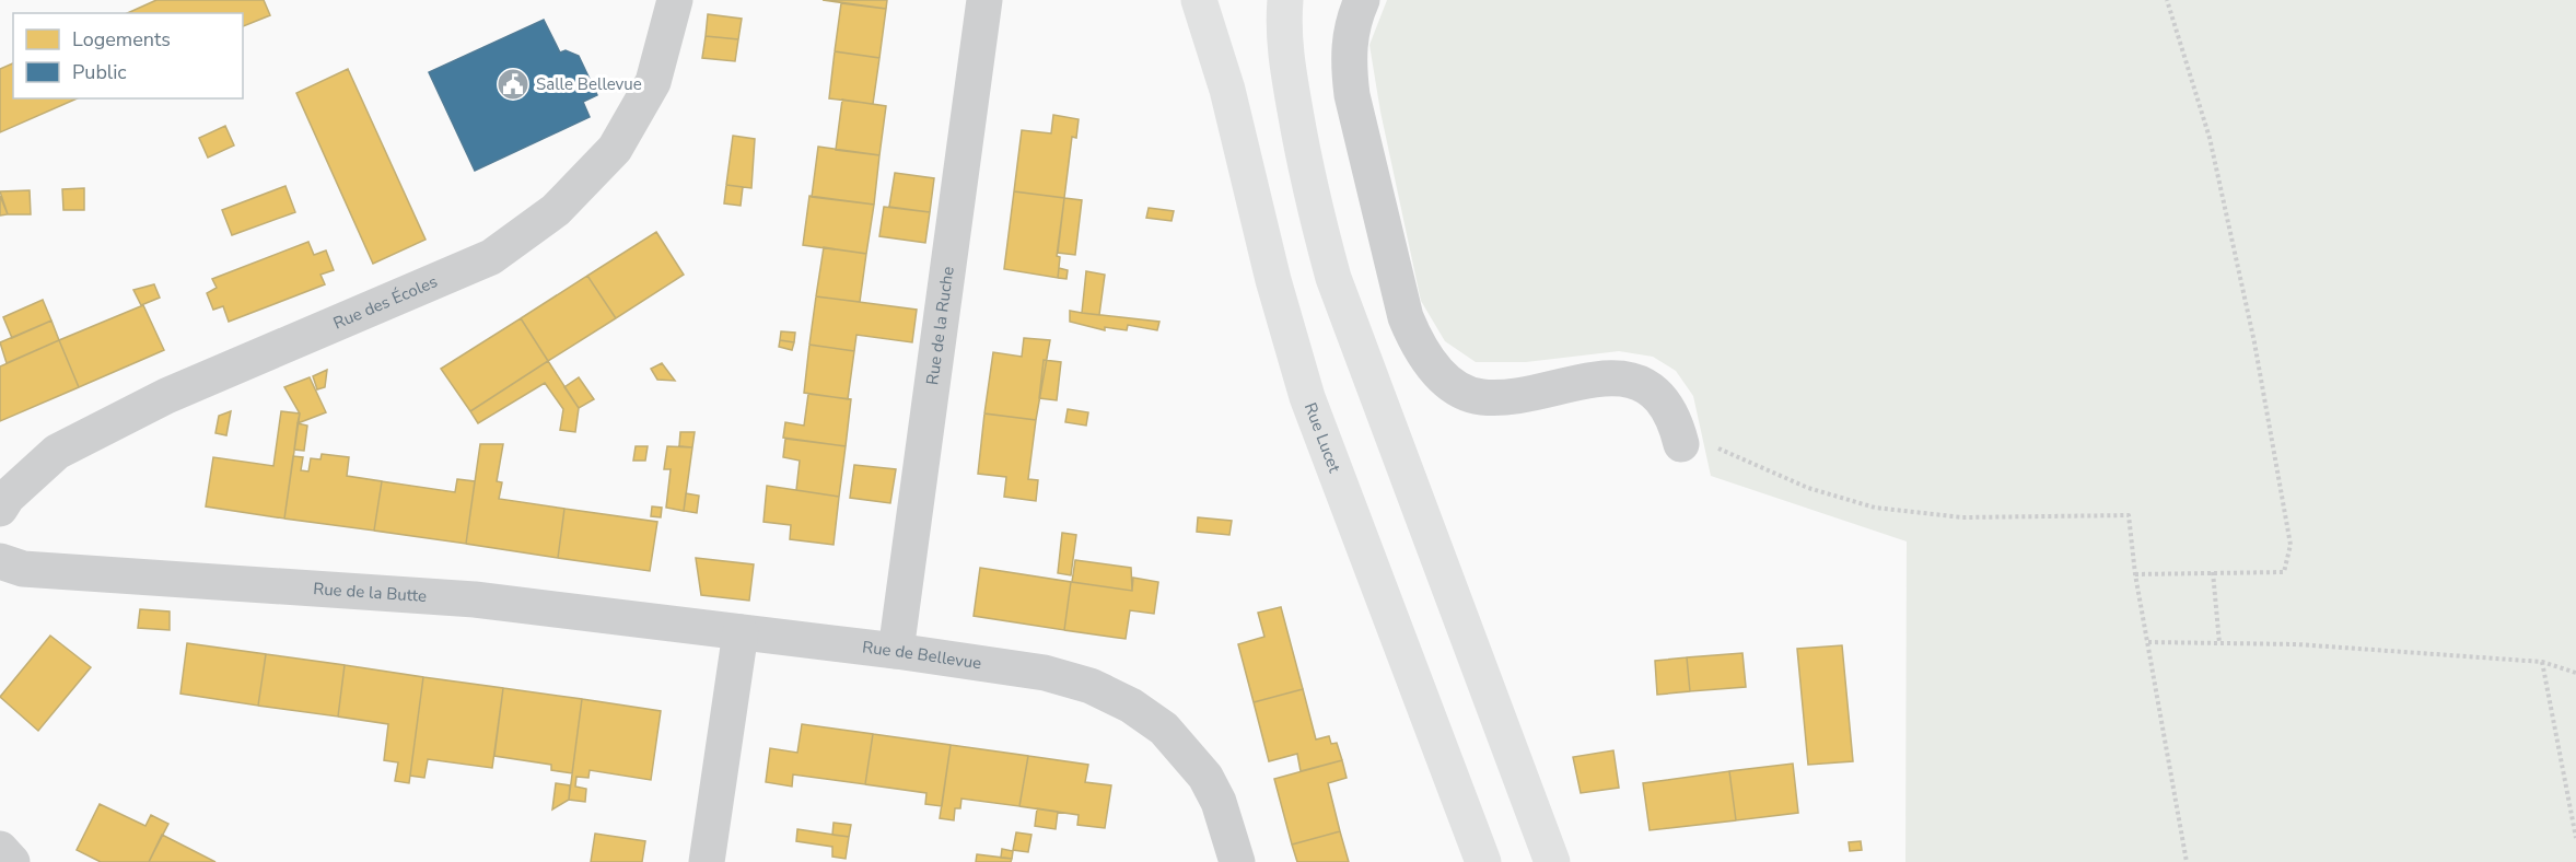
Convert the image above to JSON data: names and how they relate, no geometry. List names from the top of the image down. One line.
{"streets":{"main road":["Rue Lucet"],"street":["Rue des Écoles","Rue de la Ruche","Rue de la Butte","Rue de Bellevue"]},"crossings":[["Rue de la Ruche","Rue de Bellevue"],["Rue de la Butte","Rue de Bellevue"]],"places":{"public building":["Salle Bellevue"]},"legend":["Logements","Public"]}
